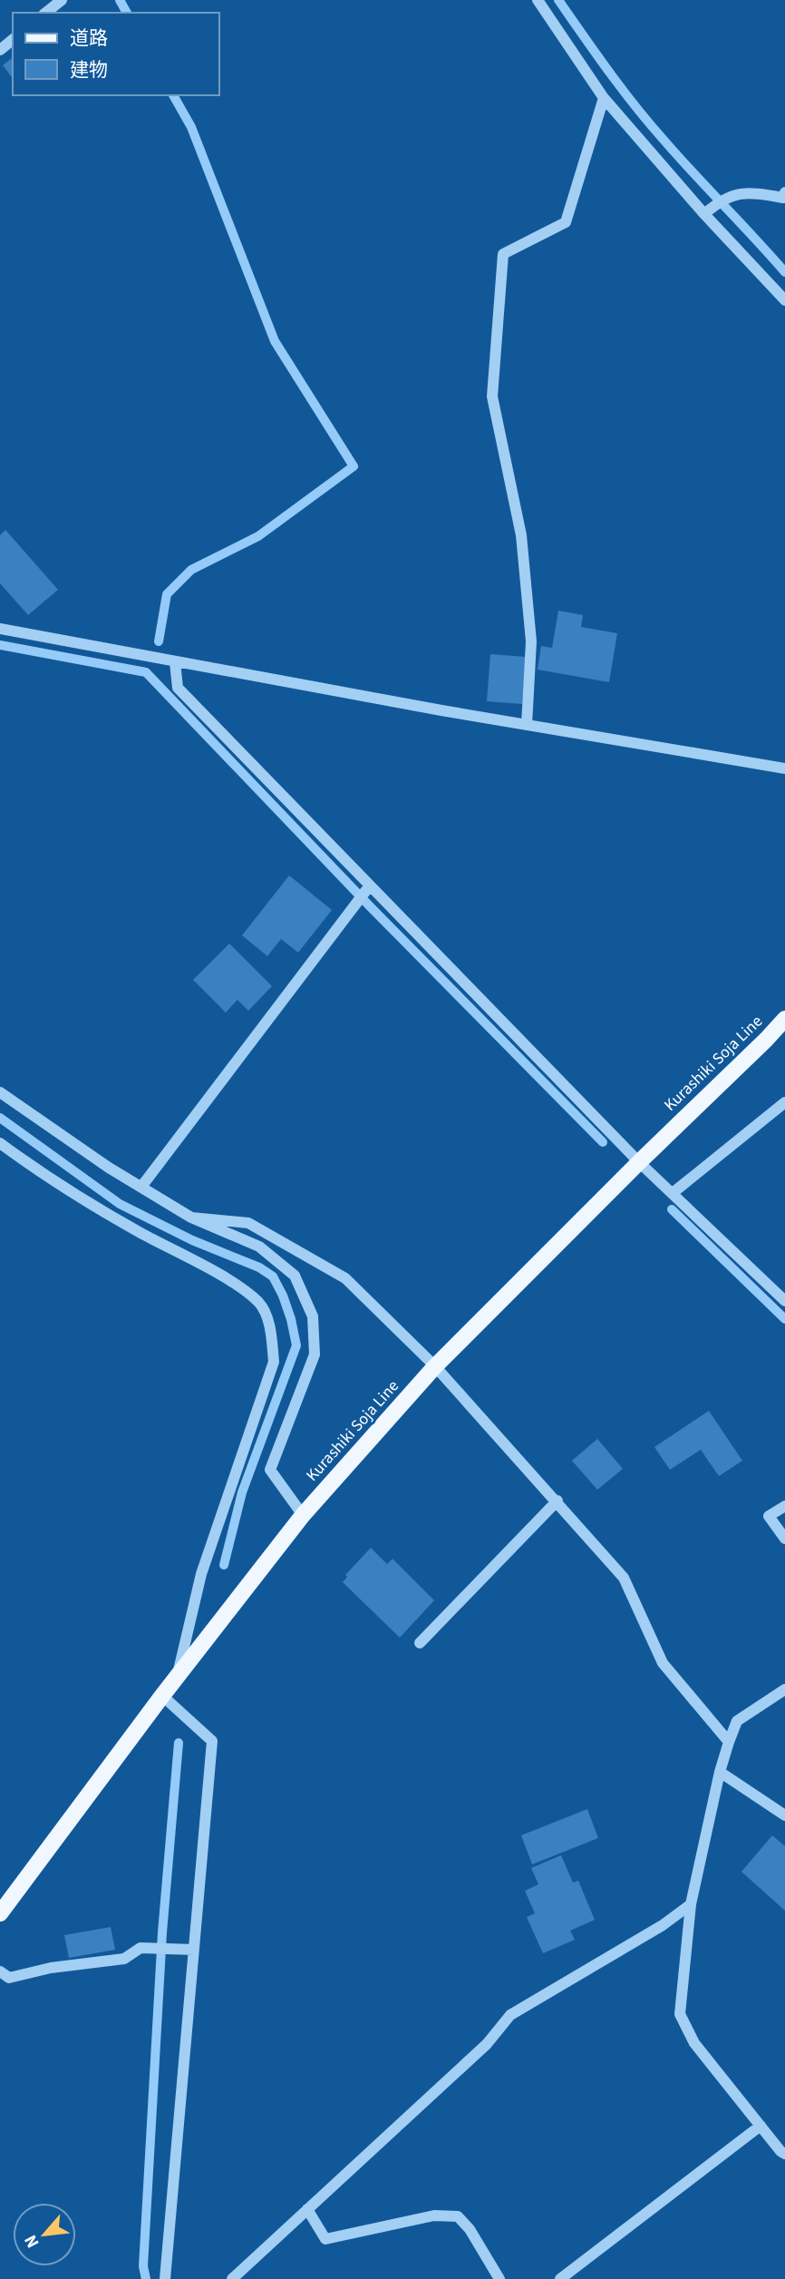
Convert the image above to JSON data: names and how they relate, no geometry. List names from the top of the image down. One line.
{"streets":{"main road":["Kurashiki Soja Line"]},"legend":["道路","建物"],"north":"bottom left"}
